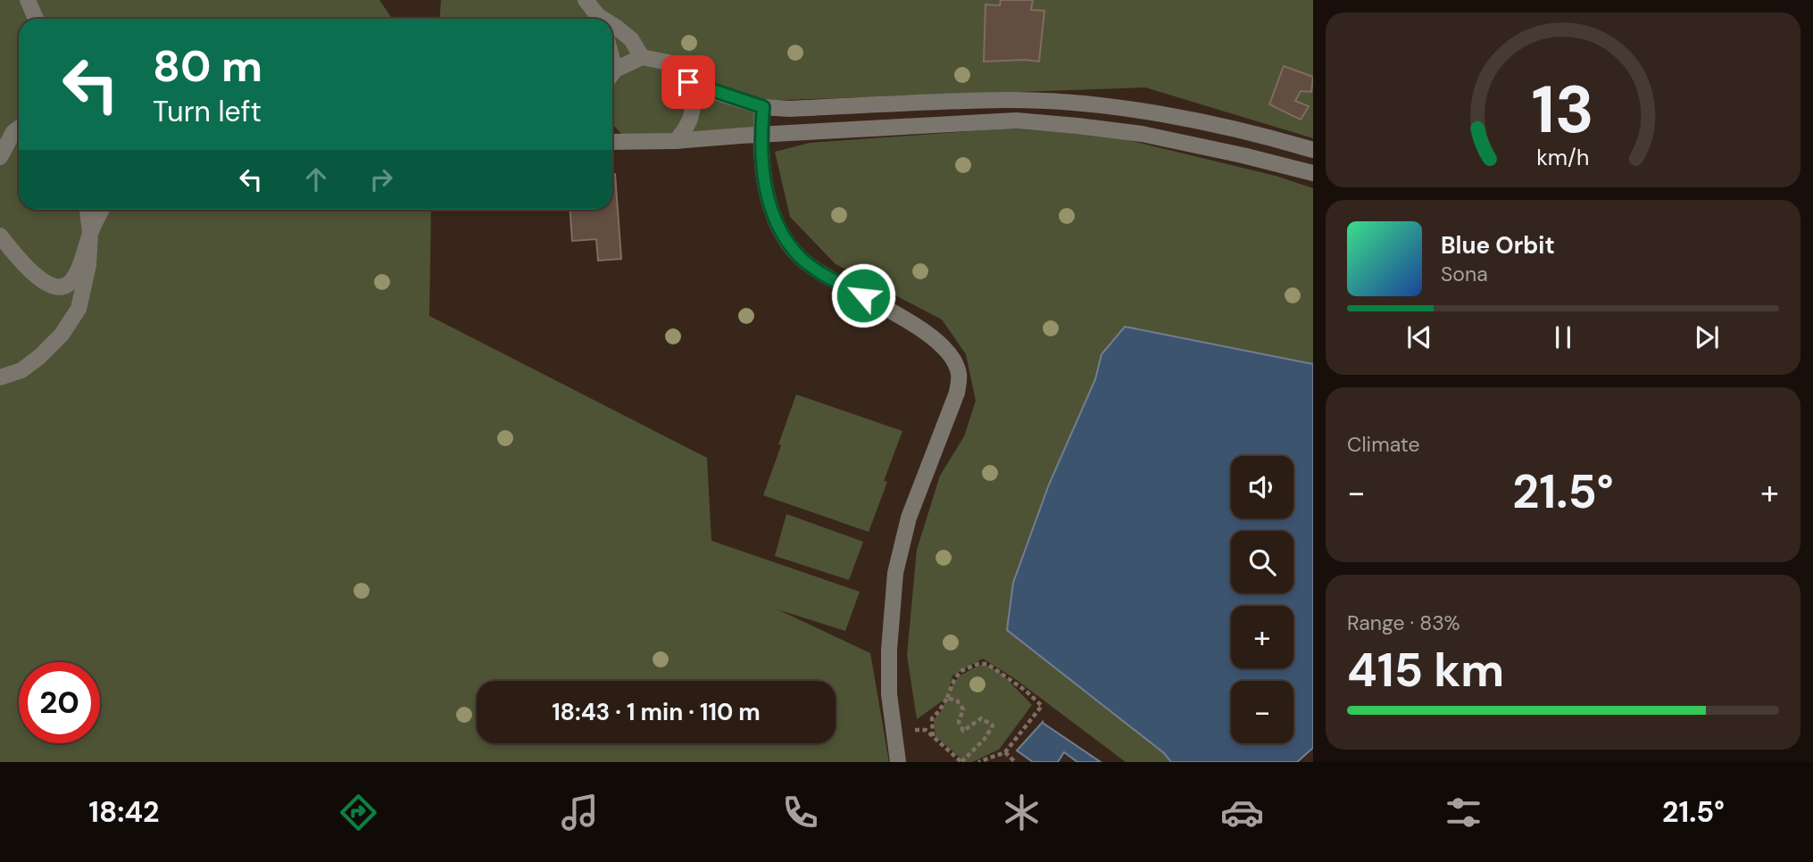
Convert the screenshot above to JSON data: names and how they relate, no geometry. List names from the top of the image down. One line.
{"page":{"turn":["80 m","Turn left"],"song":["Blue Orbit","Sona"],"tile":["Climate",["Range · 83%","415 km"]],"map_buttons":["+","−"],"heat":["−","21.5°","+"],"limit":"20","trip":"18:43 · 1 min · 110 m","tabs":["18:42","21.5°"],"gauge":["13","km/h"]}}
